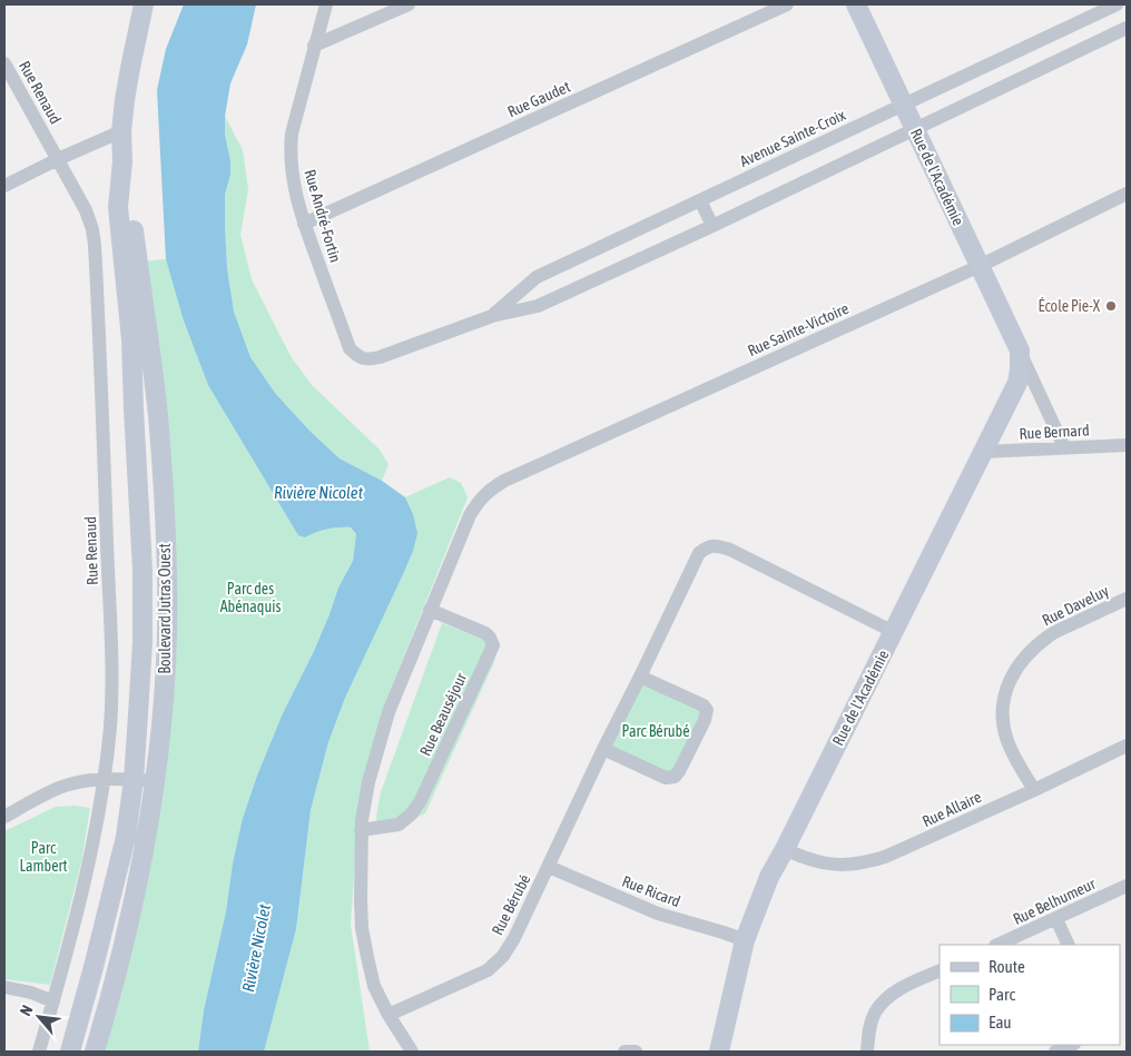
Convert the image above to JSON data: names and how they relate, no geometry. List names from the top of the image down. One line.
{"streets":{"main road":["Rue de l'Académie","Boulevard Jutras Ouest"],"street":["Rue Renaud","Rue Gaudet","Avenue Sainte-Croix","Rue André-Fortin","Rue Sainte-Victoire","Rue Bernard","Rue Daveluy","Rue Beauséjour","Rue Allaire","Rue Ricard","Rue Belhumeur","Rue Bérubé"]},"crossings":[["Rue Gaudet","Rue André-Fortin"],["Avenue Sainte-Croix","Rue de l'Académie"],["Avenue Sainte-Croix","Rue André-Fortin"],["Rue de l'Académie","Rue Sainte-Victoire"],["Rue de l'Académie","Rue Bernard"],["Rue de l'Académie","Rue Allaire"],["Rue de l'Académie","Rue Ricard"],["Rue de l'Académie","Rue Bérubé"],["Rue Sainte-Victoire","Rue Beauséjour"],["Rue Daveluy","Rue Allaire"],["Rue Ricard","Rue Bérubé"]],"water":["Rivière Nicolet"],"parks":["Parc des Abénaquis","Parc Bérubé","Parc Lambert"],"places":["École Pie-X"],"legend":["Route","Parc","Eau"],"north":"top left"}
